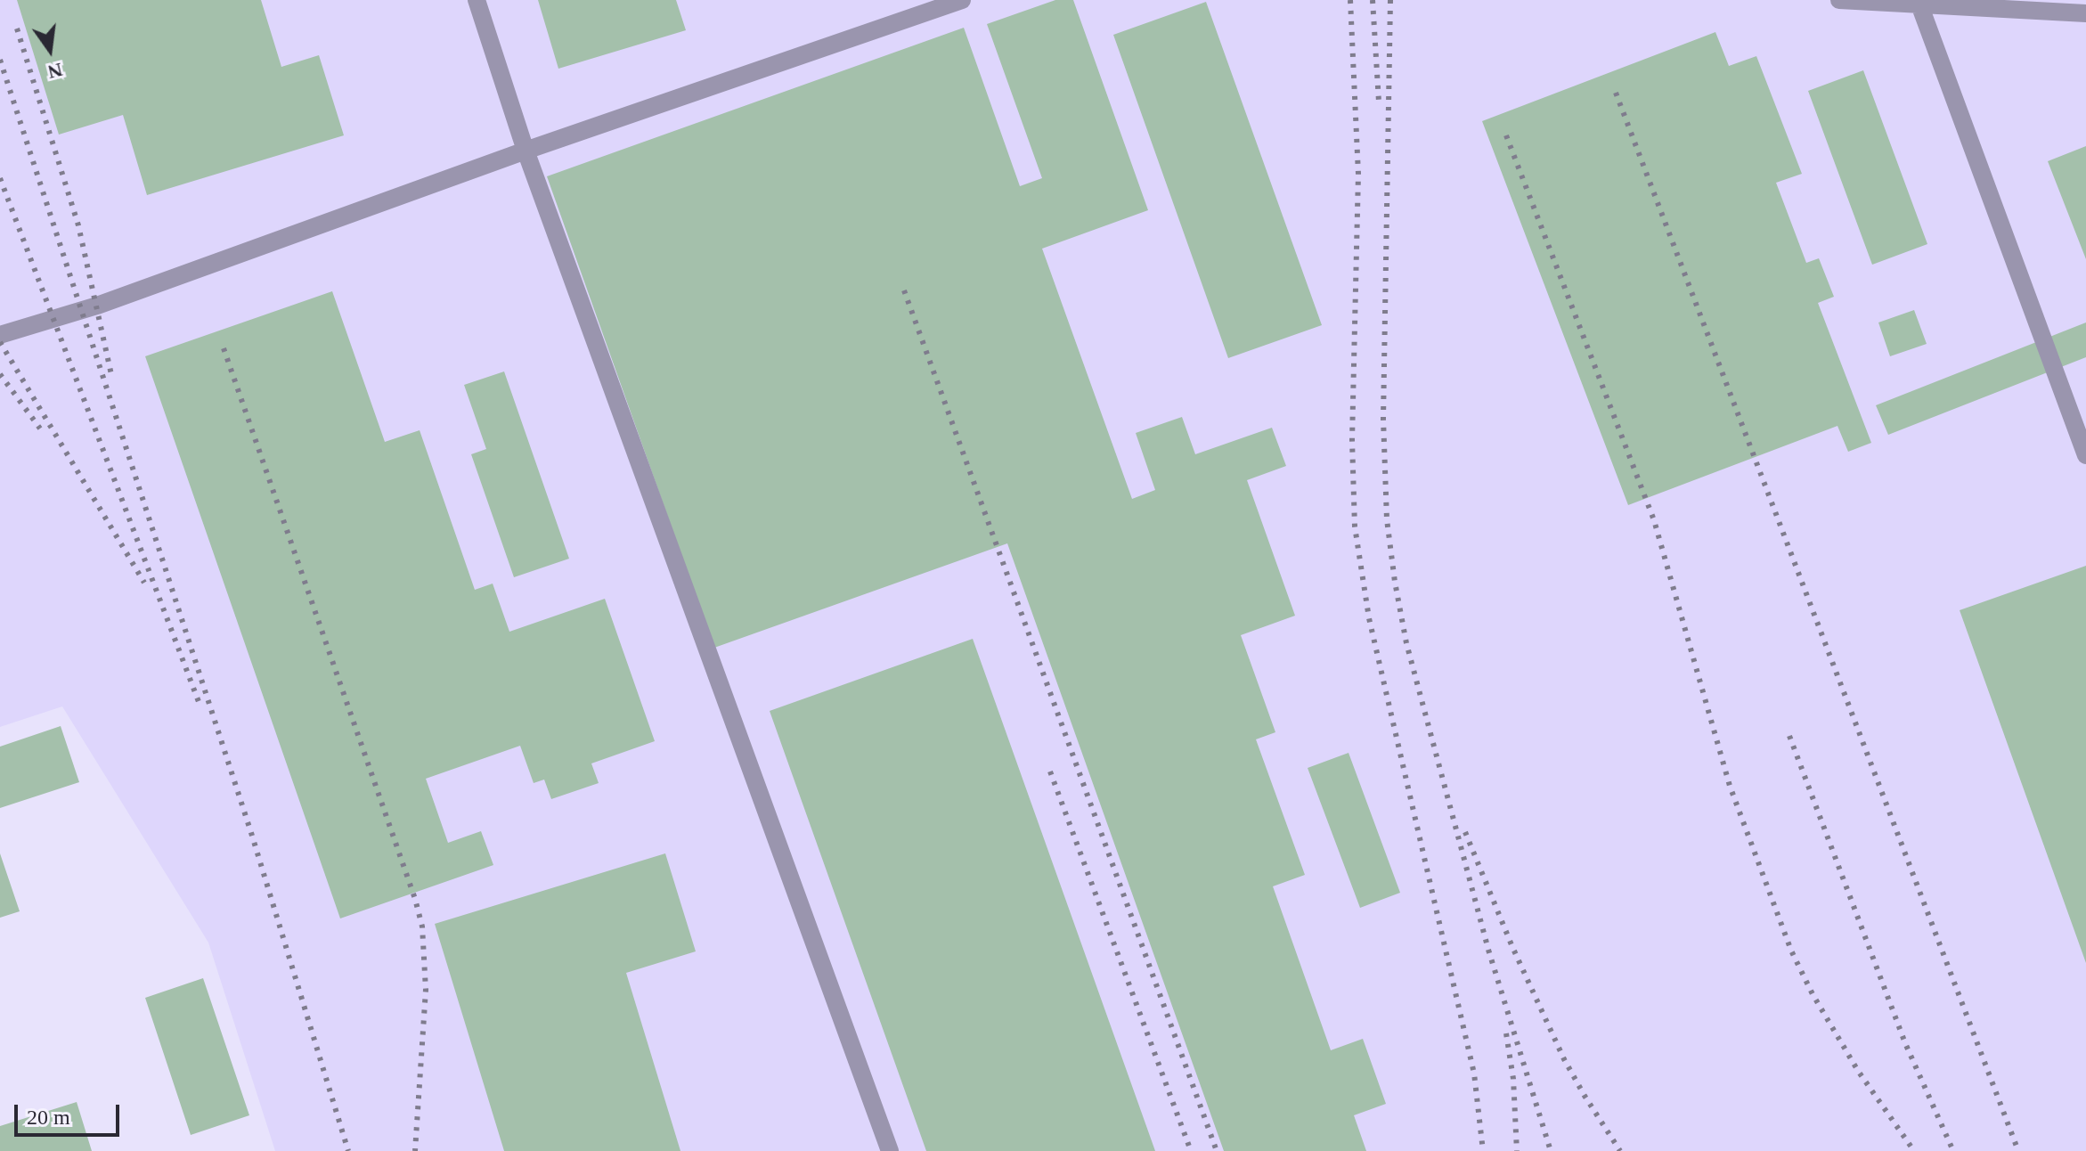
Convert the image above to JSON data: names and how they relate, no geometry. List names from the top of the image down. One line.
{"scale_bar":"20 m","north":"bottom"}
